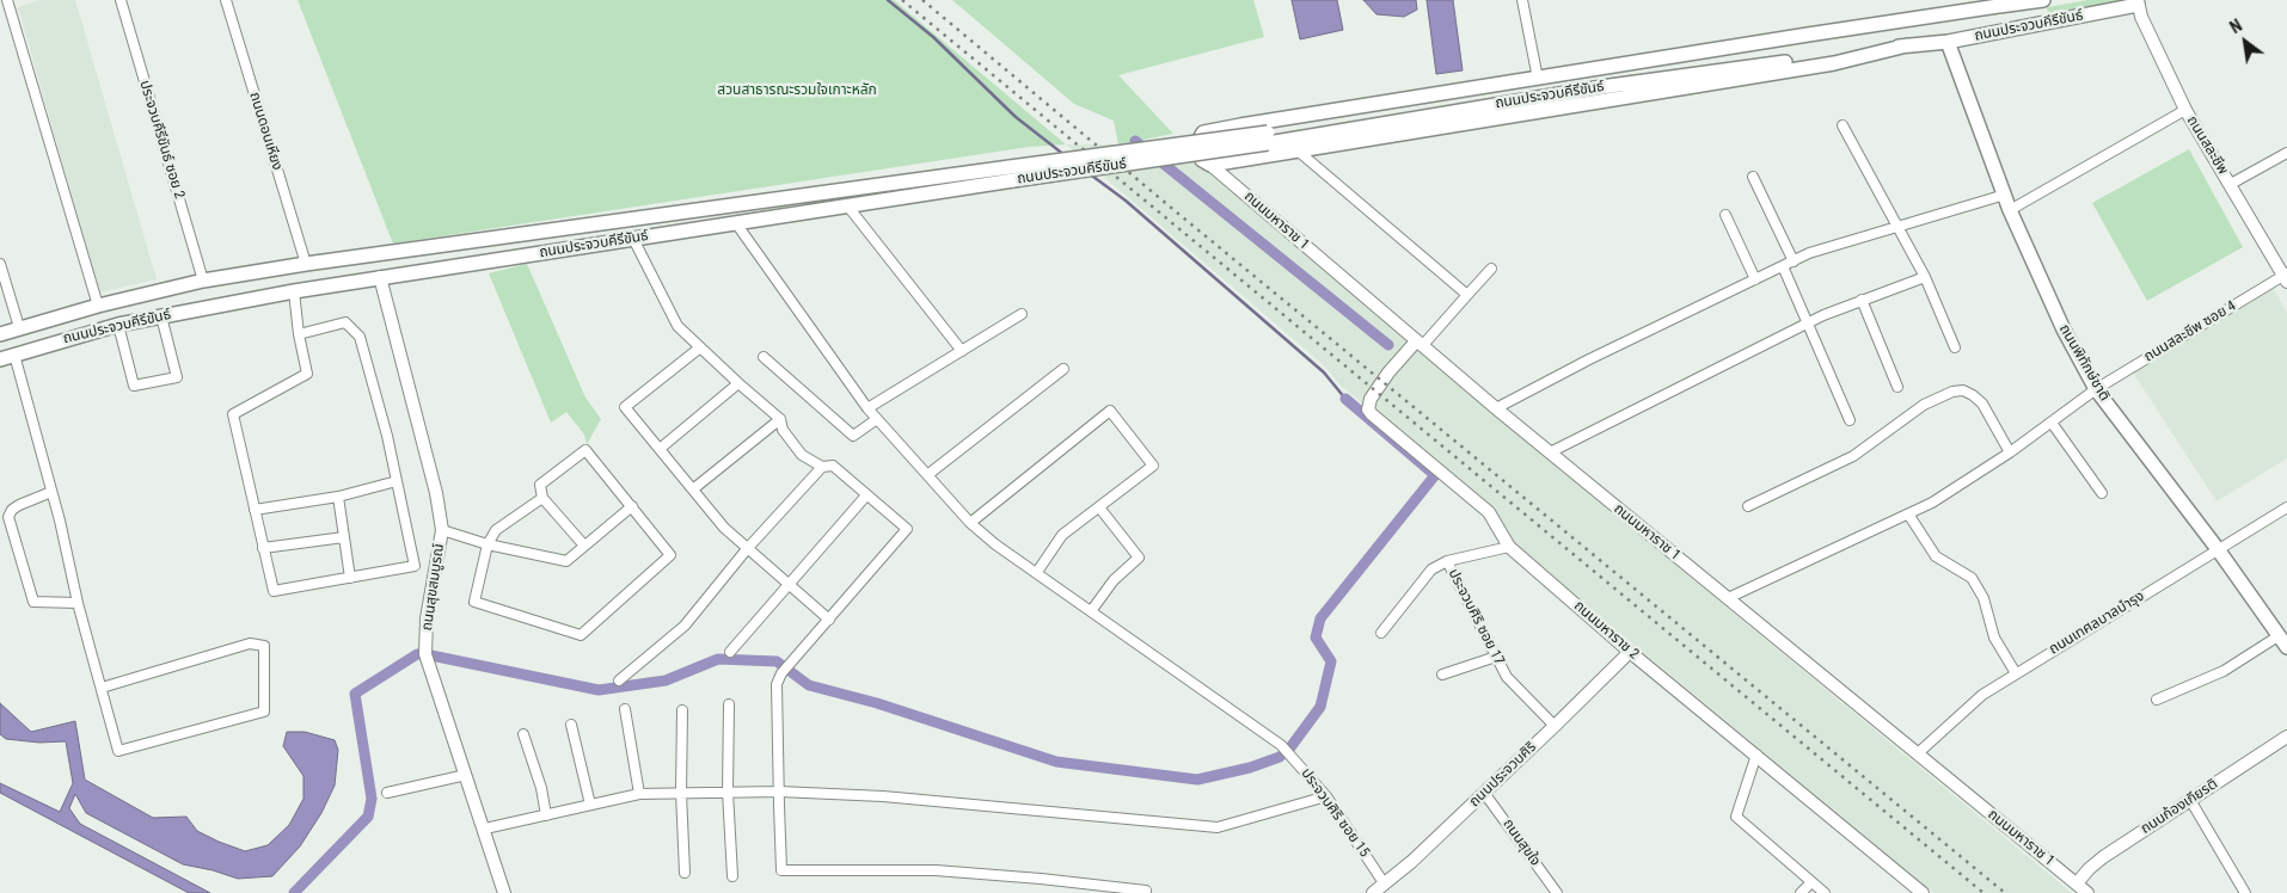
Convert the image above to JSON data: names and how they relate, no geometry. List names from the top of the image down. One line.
{"streets":{"main road":["ถนนประจวบคีรีขันธ์","ถนนพิทักษ์ชาติ"],"street":["ถนนดอนเหียง","ประจวบคีรีขันธ์ ซอย 2","ถนนสละชีพ","ถนนมหาราช 1","ถนนสละชีพ ซอย 4","ถนนสุขสมบูรณ์","ประจวบศิริ ซอย 17","ถนนเทศลบาลบำรุง","ถนนมหาราช 2","ถนนประจวบศิริ","ถนนก้องเกียรติ","ประจวบศิริ ซอย 15","ถนนสุขใจ"]},"crossings":[["ถนนประจวบคีรีขันธ์","ถนนดอนเหียง"],["ถนนประจวบคีรีขันธ์","ประจวบคีรีขันธ์ ซอย 2"],["ถนนประจวบคีรีขันธ์","ถนนสละชีพ"],["ถนนประจวบคีรีขันธ์","ถนนพิทักษ์ชาติ"],["ถนนประจวบคีรีขันธ์","ถนนสุขสมบูรณ์"],["ถนนประจวบคีรีขันธ์","ประจวบศิริ ซอย 15"],["ถนนสละชีพ","ถนนสละชีพ ซอย 4"],["ถนนมหาราช 1","ถนนสละชีพ ซอย 4"],["ถนนมหาราช 1","ถนนเทศลบาลบำรุง"],["ถนนมหาราช 1","ถนนมหาราช 2"],["ถนนมหาราช 1","ถนนก้องเกียรติ"],["ถนนสละชีพ ซอย 4","ถนนพิทักษ์ชาติ"],["ถนนพิทักษ์ชาติ","ถนนเทศลบาลบำรุง"],["ประจวบศิริ ซอย 17","ถนนประจวบศิริ"],["ถนนมหาราช 2","ถนนประจวบศิริ"],["ถนนประจวบศิริ","ประจวบศิริ ซอย 15"],["ถนนประจวบศิริ","ถนนสุขใจ"]],"parks":["สวนสาธารณะรวมใจเกาะหลัก"],"north":"top left"}
